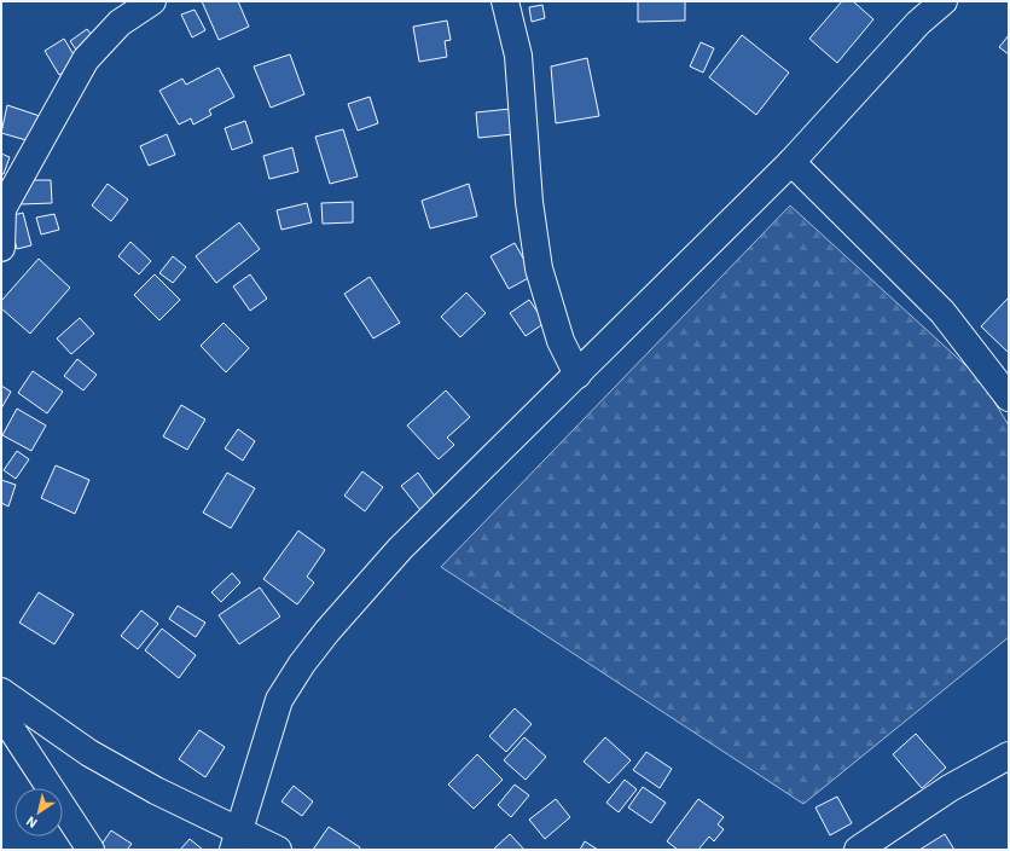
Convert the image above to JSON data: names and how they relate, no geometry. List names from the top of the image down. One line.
{"north":"bottom left"}
